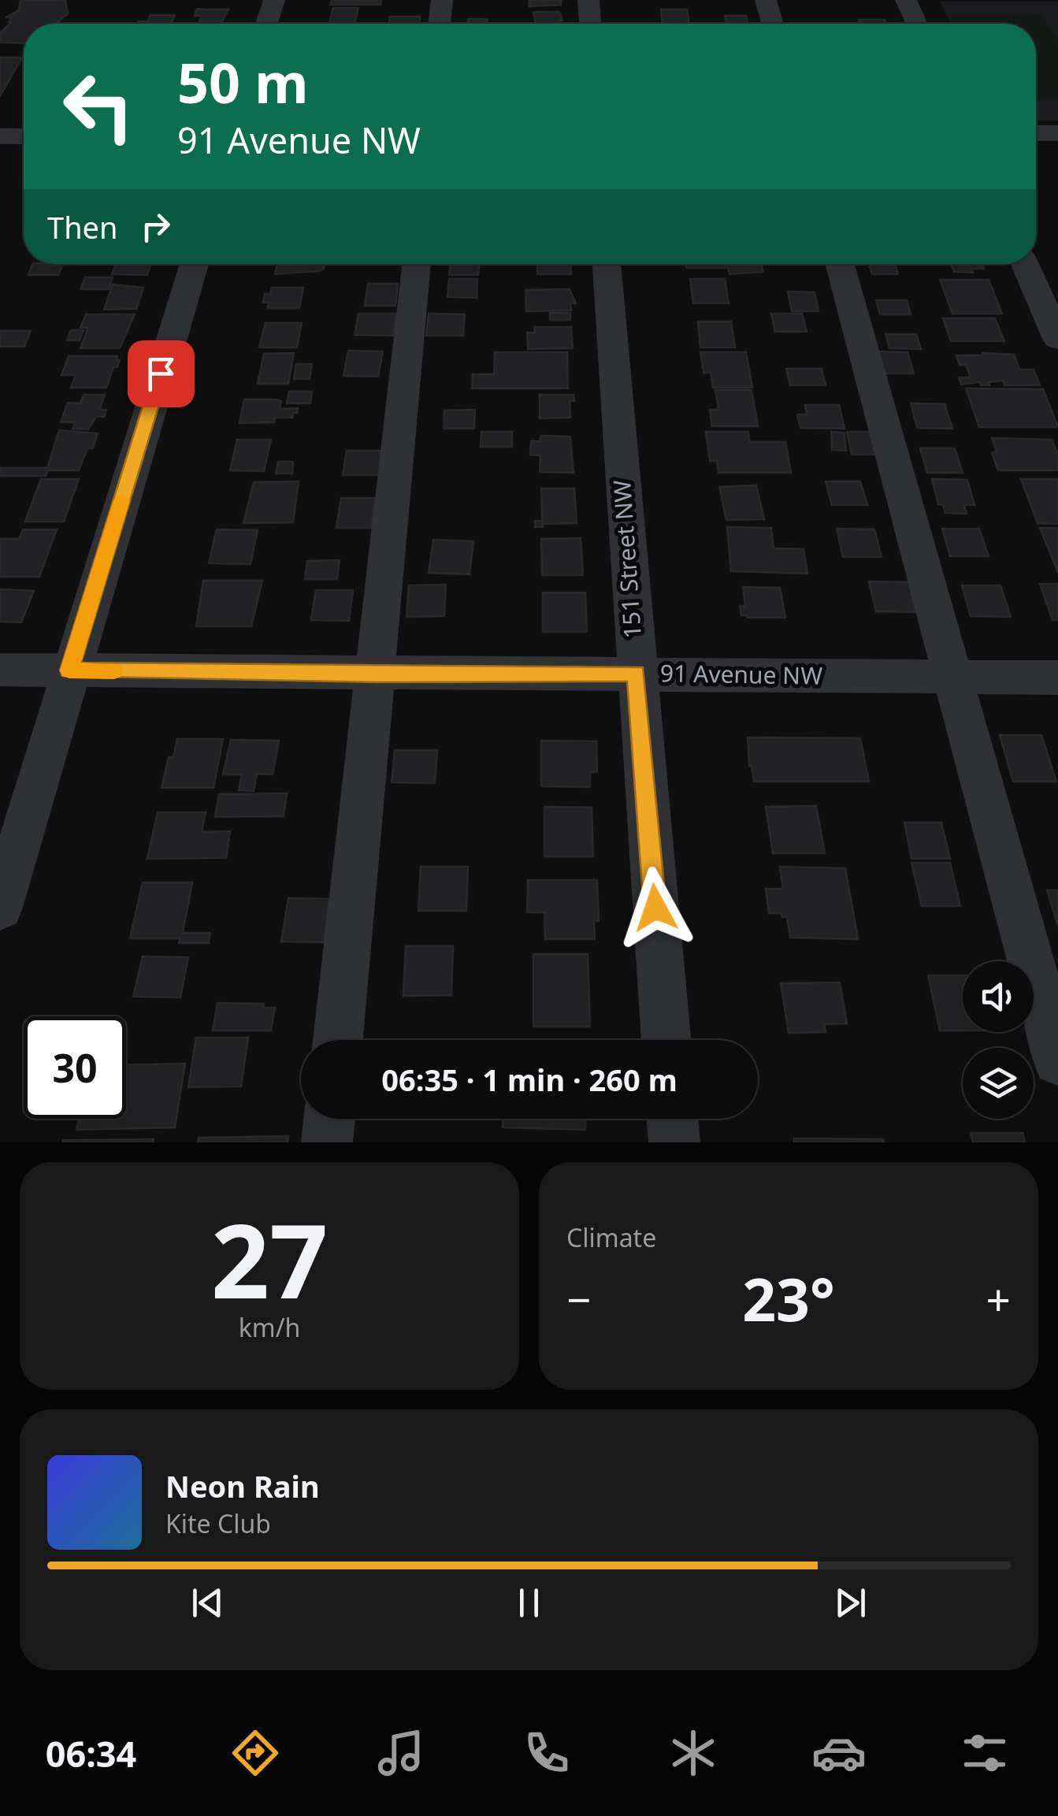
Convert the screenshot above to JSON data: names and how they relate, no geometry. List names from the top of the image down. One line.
{"streets":{"street":["151 Street NW","91 Avenue NW"]},"crossings":[["151 Street NW","91 Avenue NW"]],"page":{"turn":["50 m","91 Avenue NW"],"then":"Then","limit":"30","trip":"06:35 · 1 min · 260 m","tile":[["27","km/h"],"Climate"],"heat":["−","23°","+"],"song":["Neon Rain","Kite Club"],"tabs":"06:34"}}
